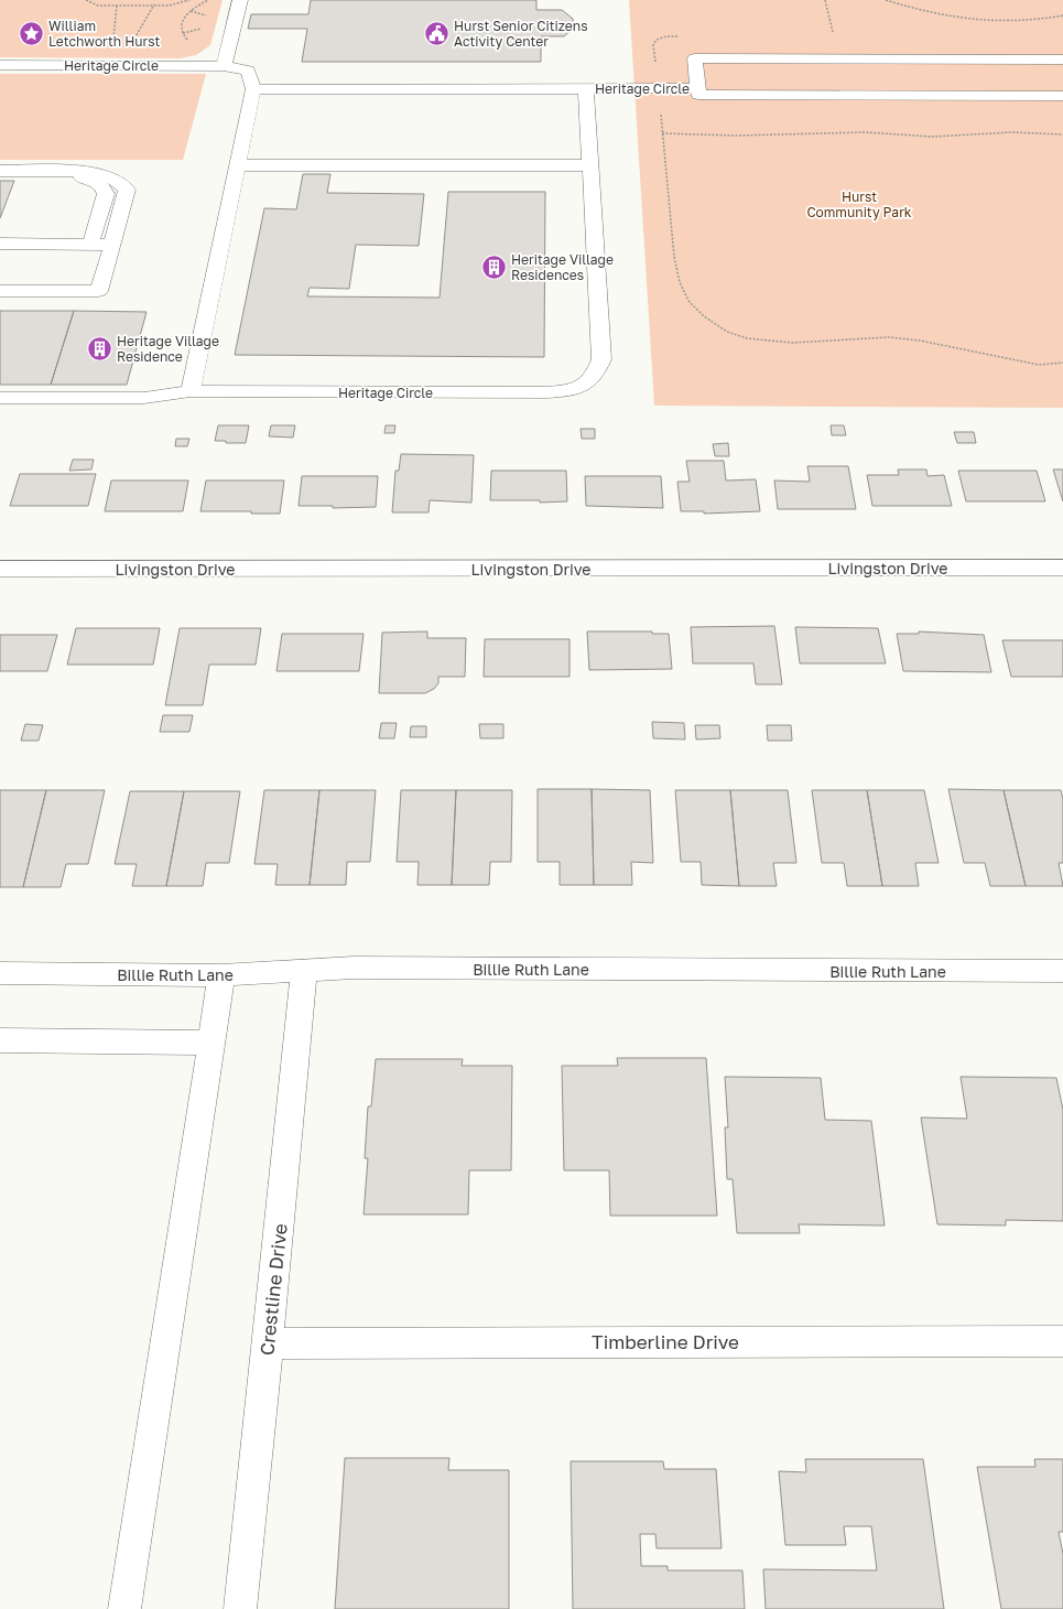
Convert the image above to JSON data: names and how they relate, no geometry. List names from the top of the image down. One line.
{"streets":{"street":["Heritage Circle","Livingston Drive","Billie Ruth Lane","Crestline Drive","Timberline Drive"]},"crossings":[["Billie Ruth Lane","Crestline Drive"],["Crestline Drive","Timberline Drive"]],"parks":["Hurst Community Park"],"places":{"place":["William Letchworth Hurst"],"public building":["Hurst Senior Citizens Activity Center"],"building":["Heritage Village Residences","Heritage Village Residence"]}}
